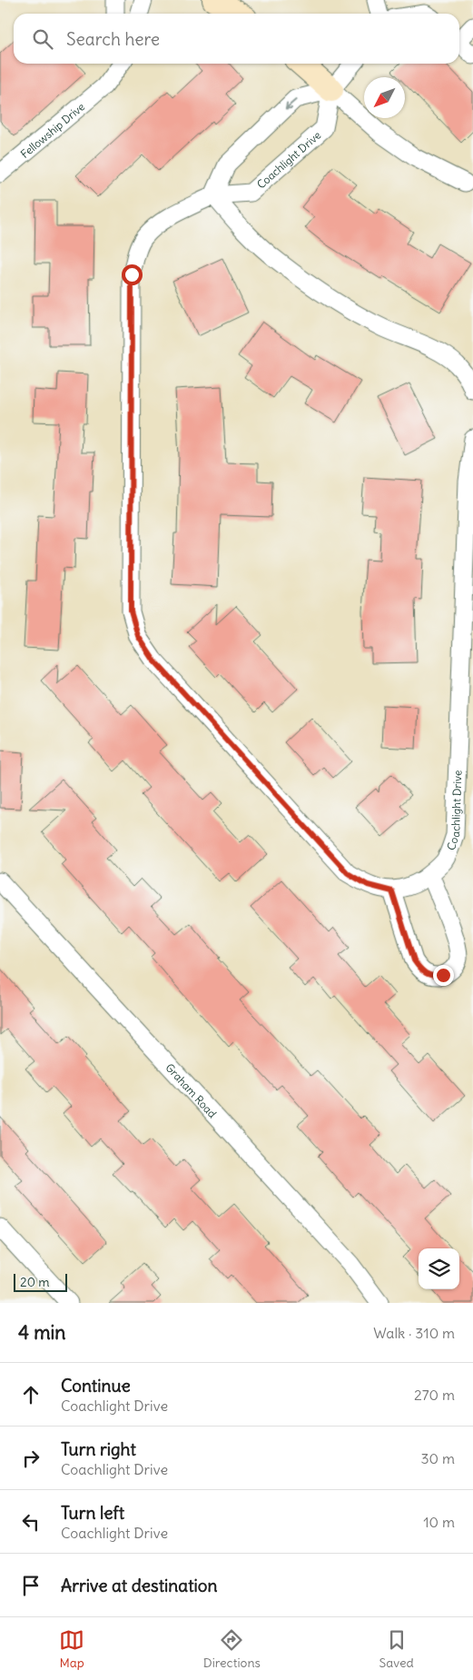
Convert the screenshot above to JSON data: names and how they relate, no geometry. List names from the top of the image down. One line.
{"streets":{"street":["Fellowship Drive","Coachlight Drive","Graham Road"]},"scale_bar":"20 m","north":"bottom left","page":{"search":"Search here","scale":"20 m","heading":["4 min","Walk · 310 m"],"list":[["Continue","Coachlight Drive","270 m"],["Turn right","Coachlight Drive","30 m"],["Turn left","Coachlight Drive","10 m"],"Arrive at destination"],"nav":["Map","Directions","Saved"]}}
